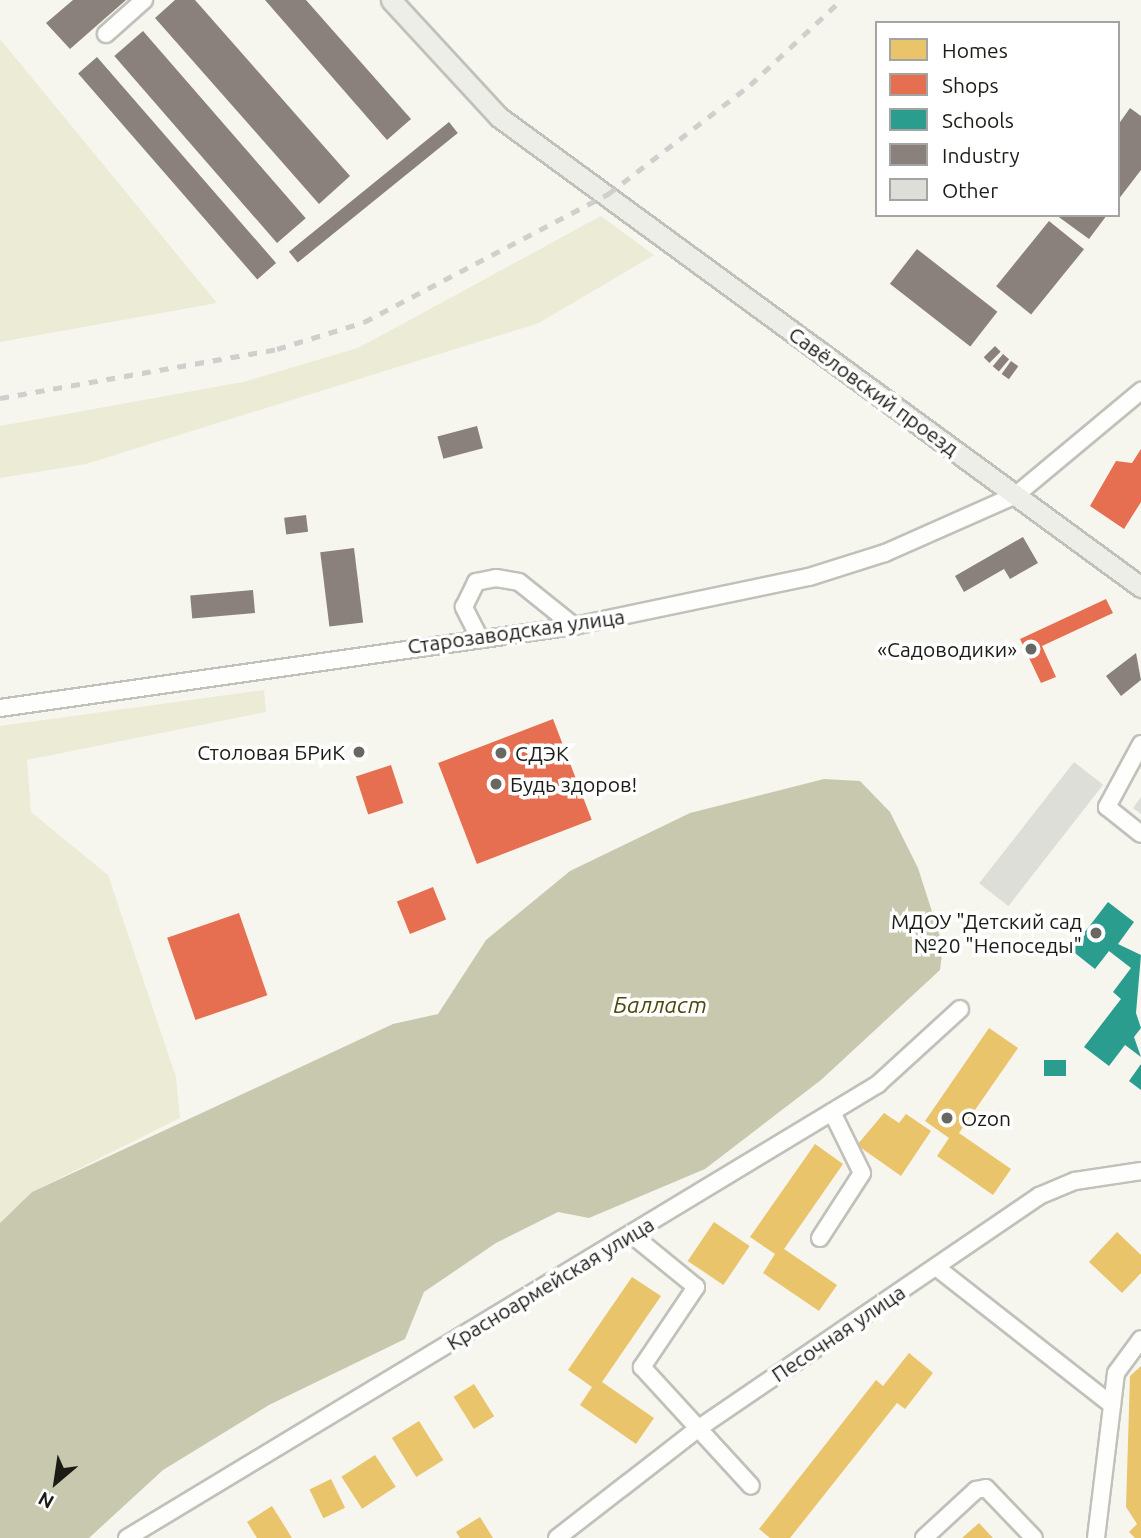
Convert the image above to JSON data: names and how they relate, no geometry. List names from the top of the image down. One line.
{"streets":{"main road":["Савёловский проезд"],"street":["Старозаводская улица","Красноармейская улица","Песочная улица"]},"crossings":[["Савёловский проезд","Старозаводская улица"]],"water":["Балласт"],"places":["«Садоводики»","Столовая БРиК","СДЭК","Будь здоров!","МДОУ \"Детский сад №20 \"Непоседы\"","Ozon"],"legend":["Homes","Shops","Schools","Industry","Other"],"north":"bottom left"}
